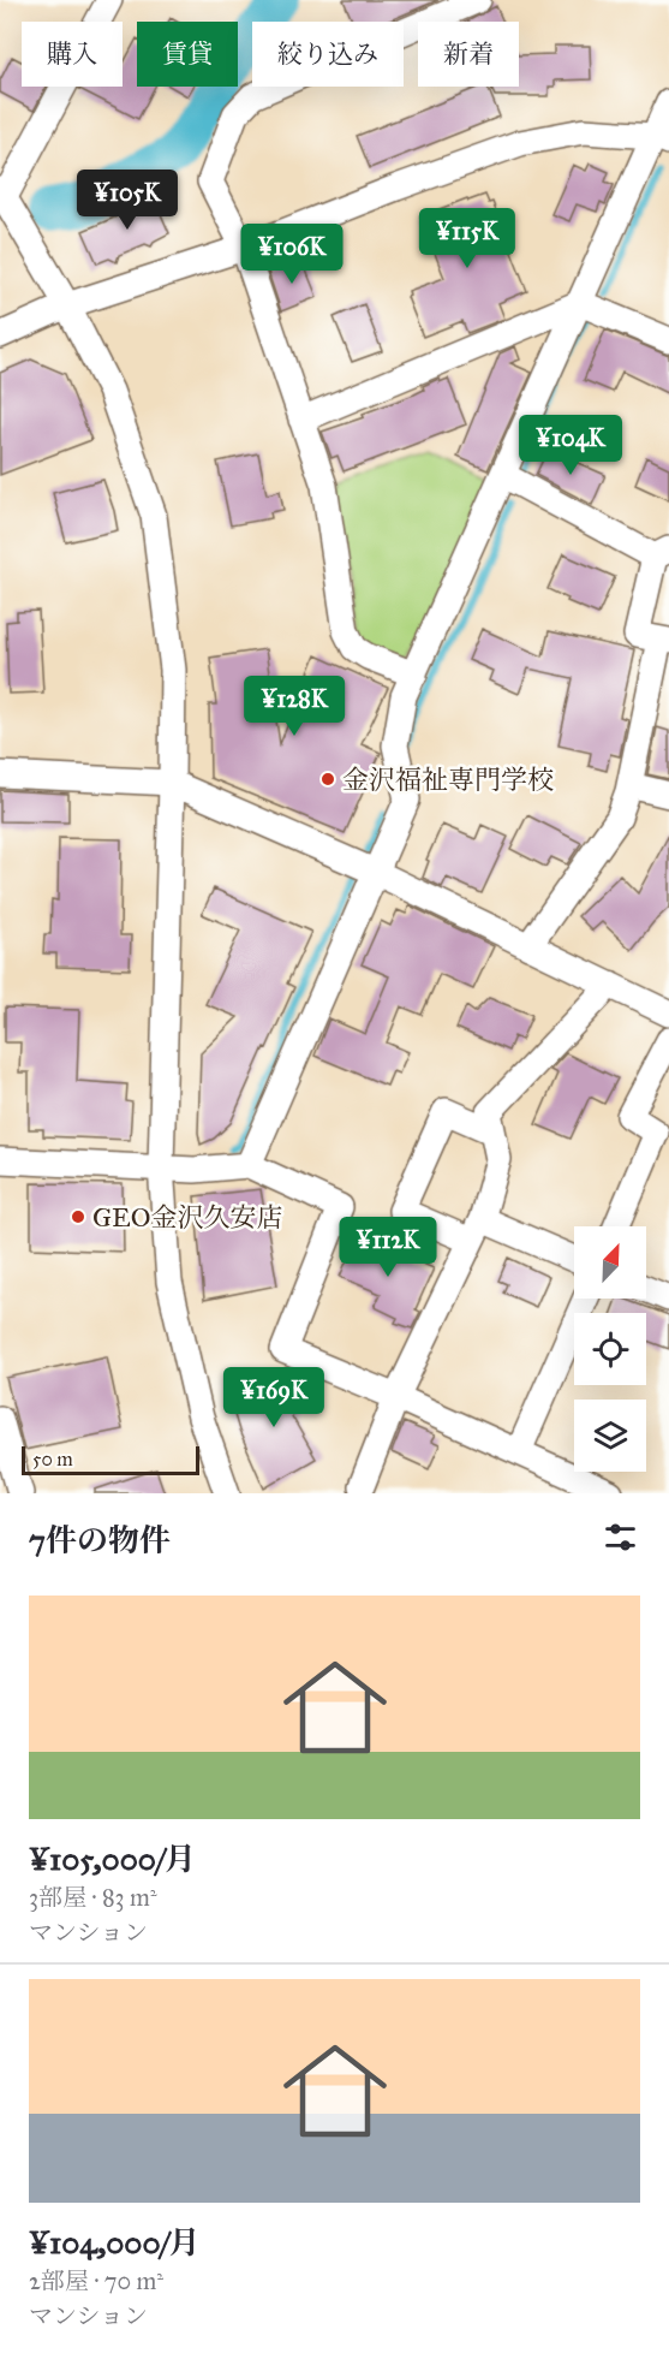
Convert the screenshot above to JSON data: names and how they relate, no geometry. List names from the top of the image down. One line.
{"places":["金沢福祉専門学校","GEO金沢久安店"],"scale_bar":"50 m","north":"top right","page":{"chip":["購入","賃貸","絞り込み","新着"],"price":["¥105K","¥115K","¥106K","¥104K","¥128K","¥112K","¥169K"],"scale":"50 m","heading":"7件の物件","list":[{"name":"¥105,000/月","note":"3部屋 · 83 m² · マンション"},{"name":"¥104,000/月","note":"2部屋 · 70 m² · マンション"}]}}
